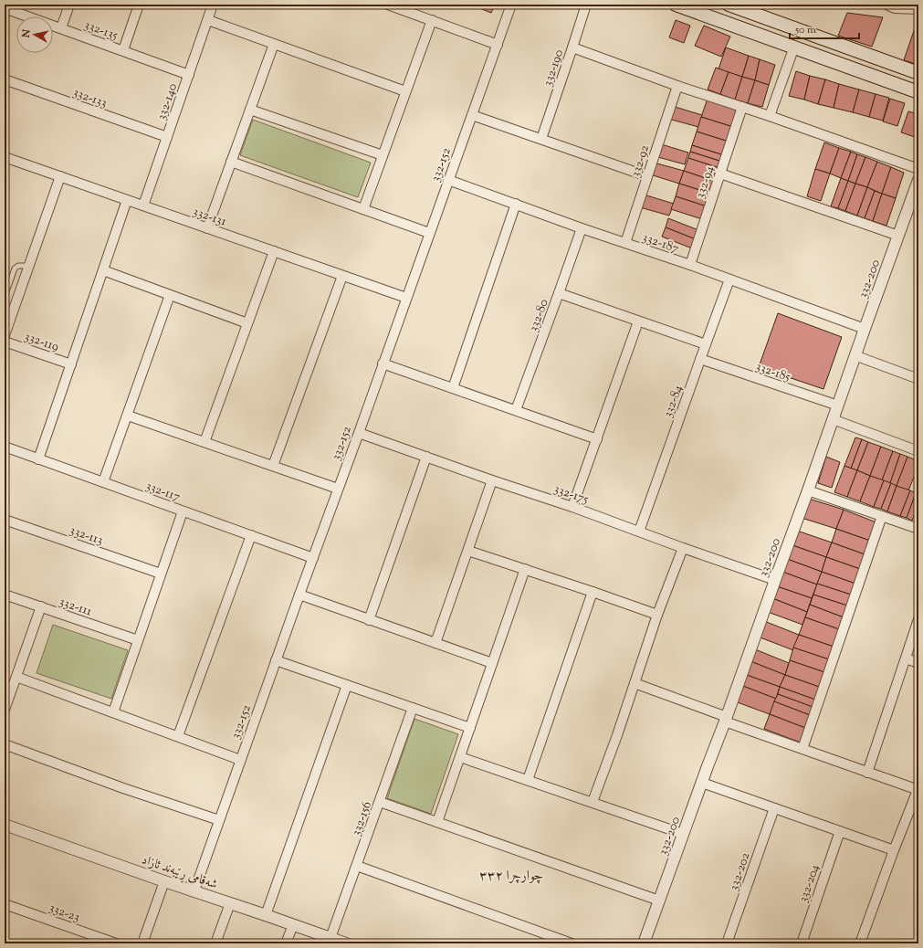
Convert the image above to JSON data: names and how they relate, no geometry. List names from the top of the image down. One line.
{"streets":{"street":["332-135","332-190","332-133","332-140","332-92","332-152","332-94","332-131","332-187","332-200","332-80","332-119","332-185","332-84","332-117","332-175","332-113","332-111","332-156","شەقامی ڕێبەند ئازاد","332-202","332-204","332-23"]},"crossings":[["332-135","332-140"],["332-133","332-140"],["332-140","332-131"],["332-92","332-187"],["332-152","332-131"],["332-152","332-187"],["332-152","332-117"],["332-152","332-175"],["332-152","شەقامی ڕێبەند ئازاد"],["332-94","332-187"],["332-187","332-200"],["332-187","332-80"],["332-187","332-84"],["332-200","332-185"],["332-200","332-175"],["332-185","332-84"],["332-84","332-175"],["332-156","شەقامی ڕێبەند ئازاد"]],"districts":["چوارچرا ٣٣٢"],"scale_bar":"50 m","north":"left"}
